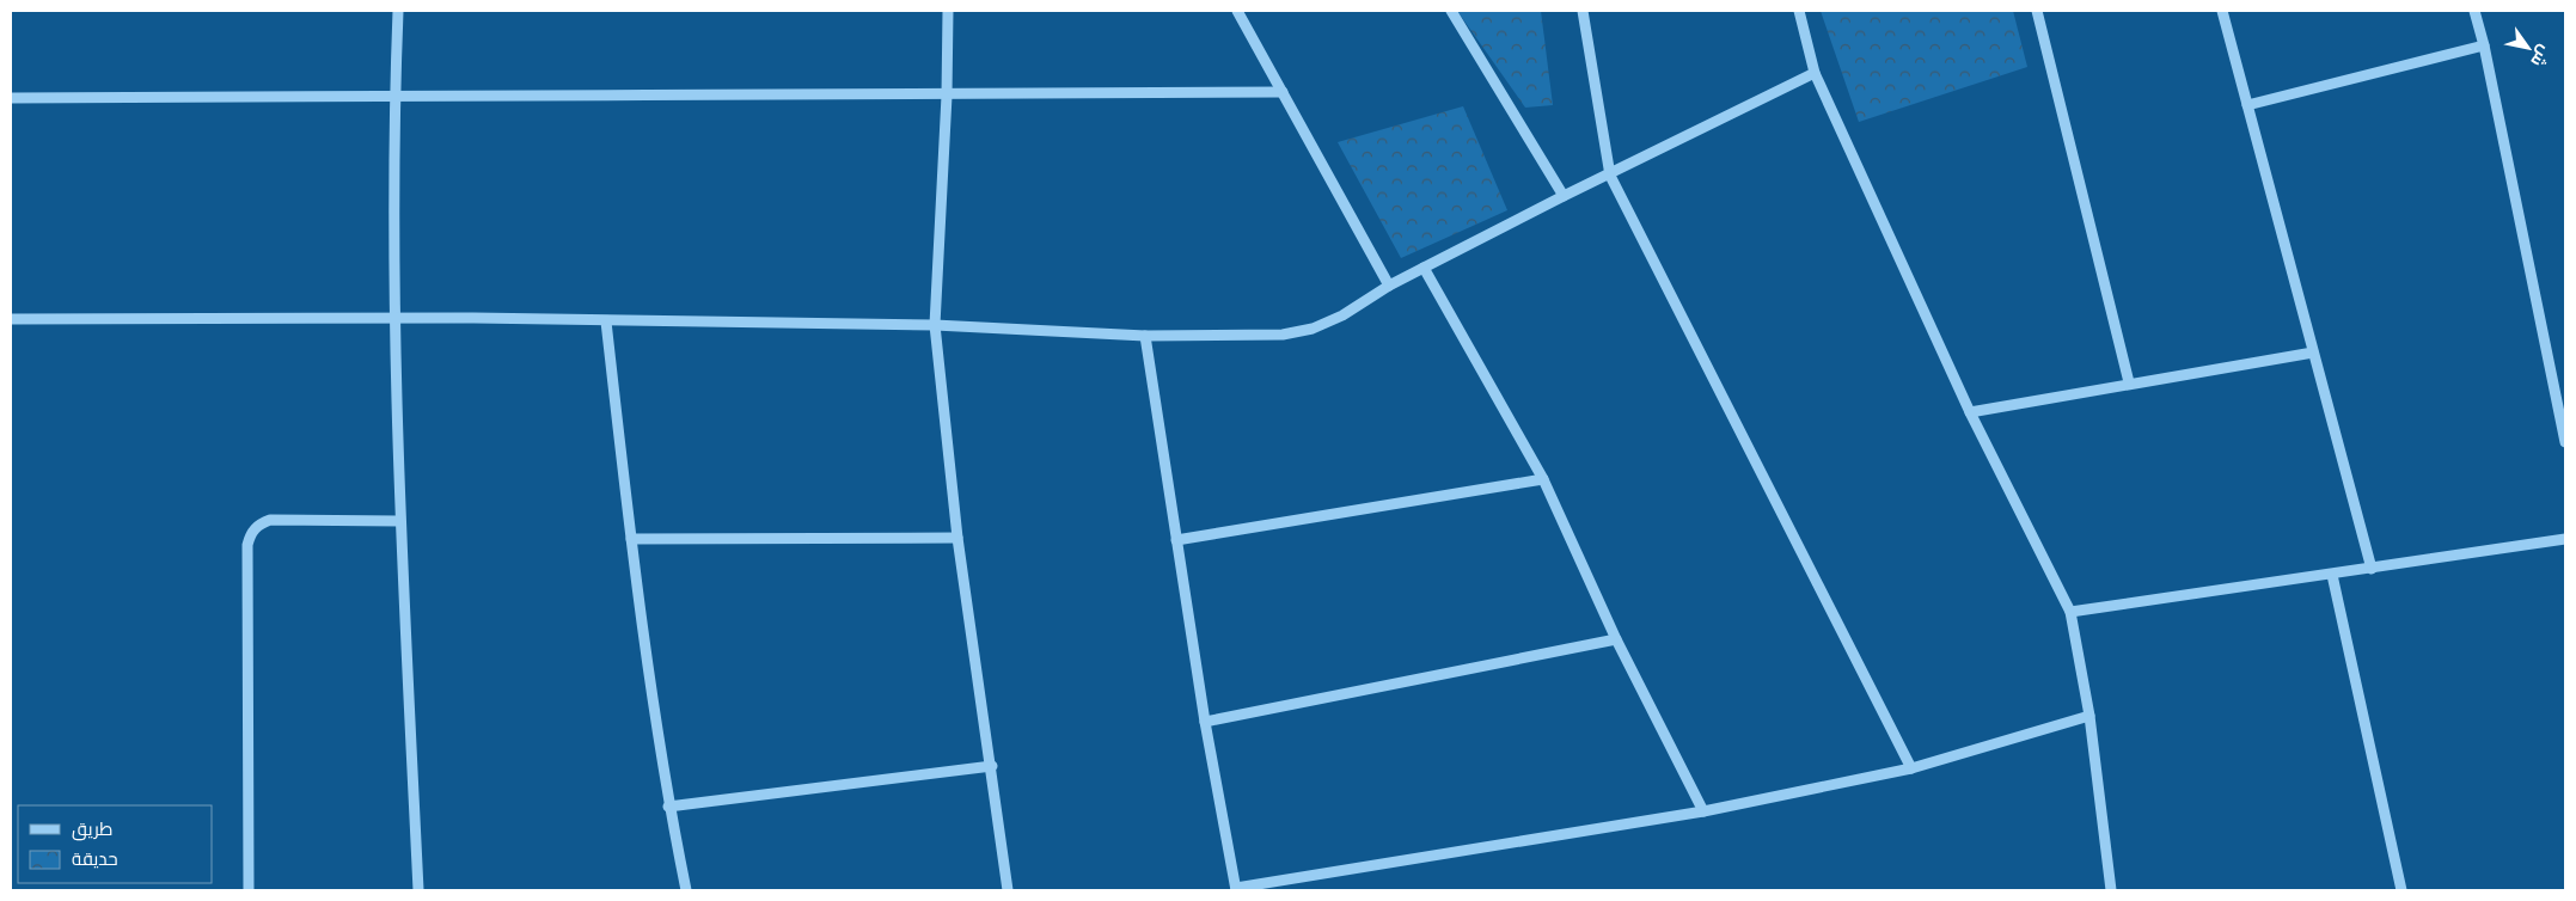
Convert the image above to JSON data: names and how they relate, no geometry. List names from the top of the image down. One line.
{"legend":["طريق","حديقة"],"north":"bottom right"}
